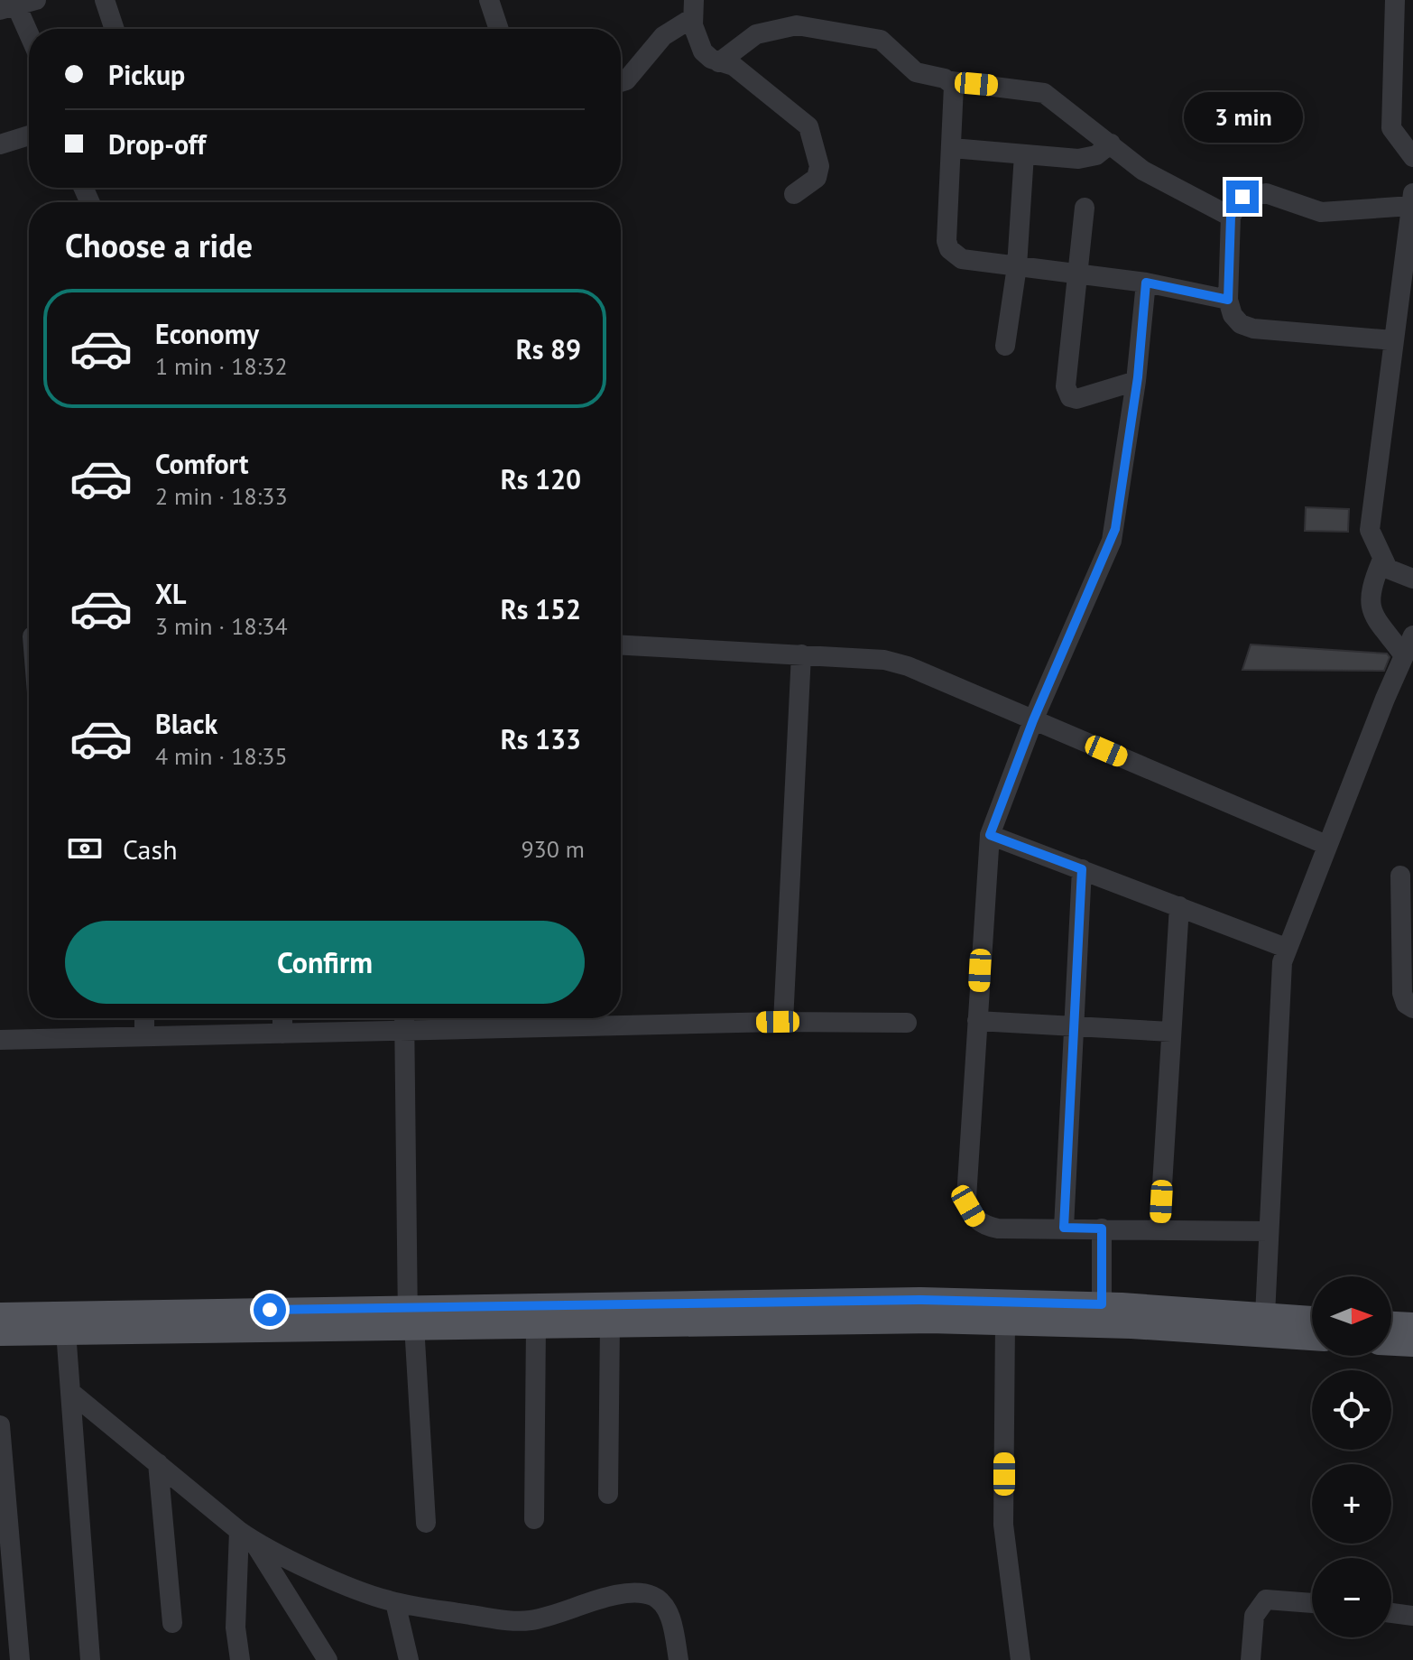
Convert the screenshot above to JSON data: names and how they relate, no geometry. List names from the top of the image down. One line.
{"north":"right","page":{"banner":["Pickup","Drop-off"],"bubble":"3 min","heading":"Choose a ride","list":[{"name":"Economy","note":"1 min · 18:32","value":"Rs 89"},{"name":"Comfort","note":"2 min · 18:33","value":"Rs 120"},{"name":"XL","note":"3 min · 18:34","value":"Rs 152"},{"name":"Black","note":"4 min · 18:35","value":"Rs 133"}],"pay":["Cash","930 m"],"buttons":"Confirm","map_buttons":["+","−"]}}
